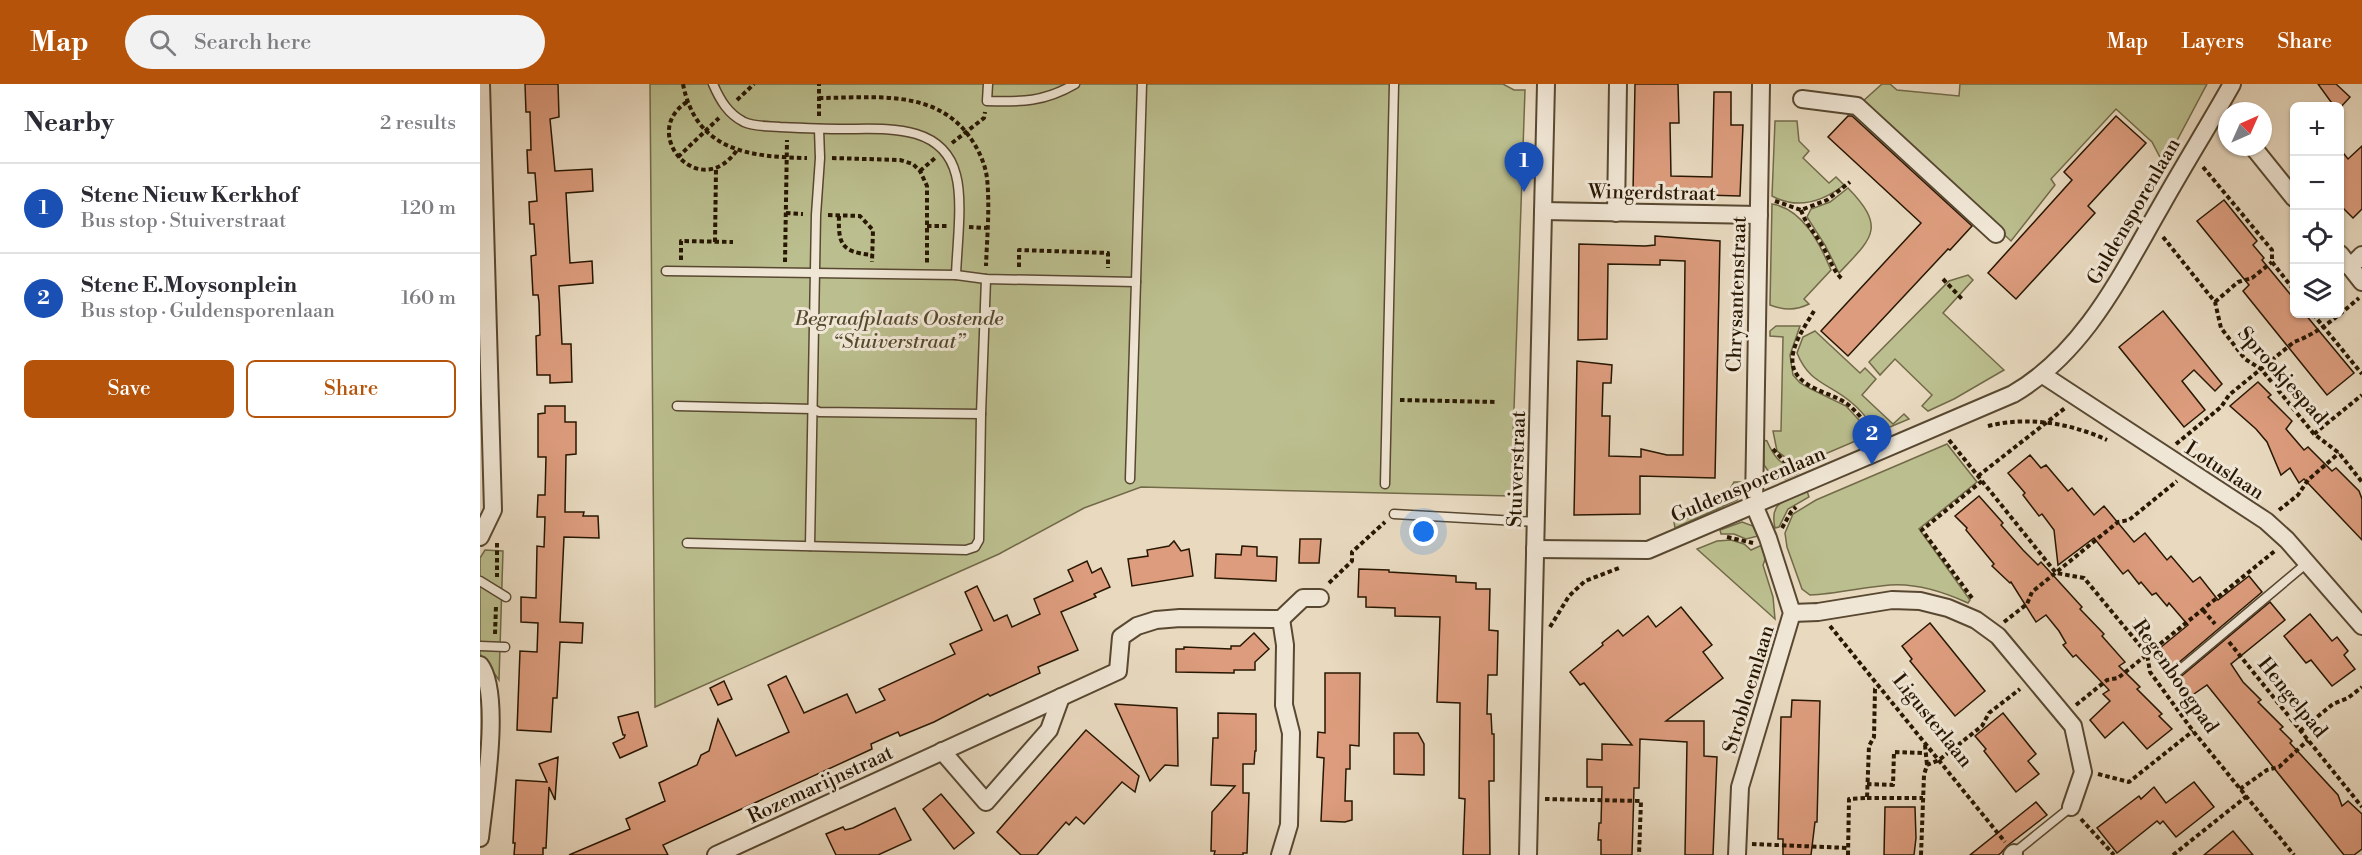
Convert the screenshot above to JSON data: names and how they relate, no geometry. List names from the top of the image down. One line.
{"streets":{"street":["Wingerdstraat","Guldensporenlaan","Chrysantenstraat","Stuiverstraat","Lotuslaan","Strobloemlaan","Rozemarijnstraat"],"path":["Sprookjespad","Regenboogpad","Hengelpad","Ligusterlaan"]},"crossings":[["Wingerdstraat","Chrysantenstraat"],["Wingerdstraat","Stuiverstraat"],["Guldensporenlaan","Chrysantenstraat"],["Guldensporenlaan","Sprookjespad"],["Guldensporenlaan","Stuiverstraat"],["Guldensporenlaan","Lotuslaan"],["Guldensporenlaan","Strobloemlaan"],["Chrysantenstraat","Strobloemlaan"]],"parks":["Begraafplaats Oostende “Stuiverstraat”"],"north":"top right","page":{"header":"Map","search":"Search here","nav":["Map","Layers","Share"],"heading":["Nearby","2 results"],"map_buttons":["+","−"],"pins":["1","2"],"list":[{"mark":"1","name":"Stene Nieuw Kerkhof","note":"Bus stop · Stuiverstraat","value":"120 m"},{"mark":"2","name":"Stene E.Moysonplein","note":"Bus stop · Guldensporenlaan","value":"160 m"}],"buttons":["Save","Share"]}}
